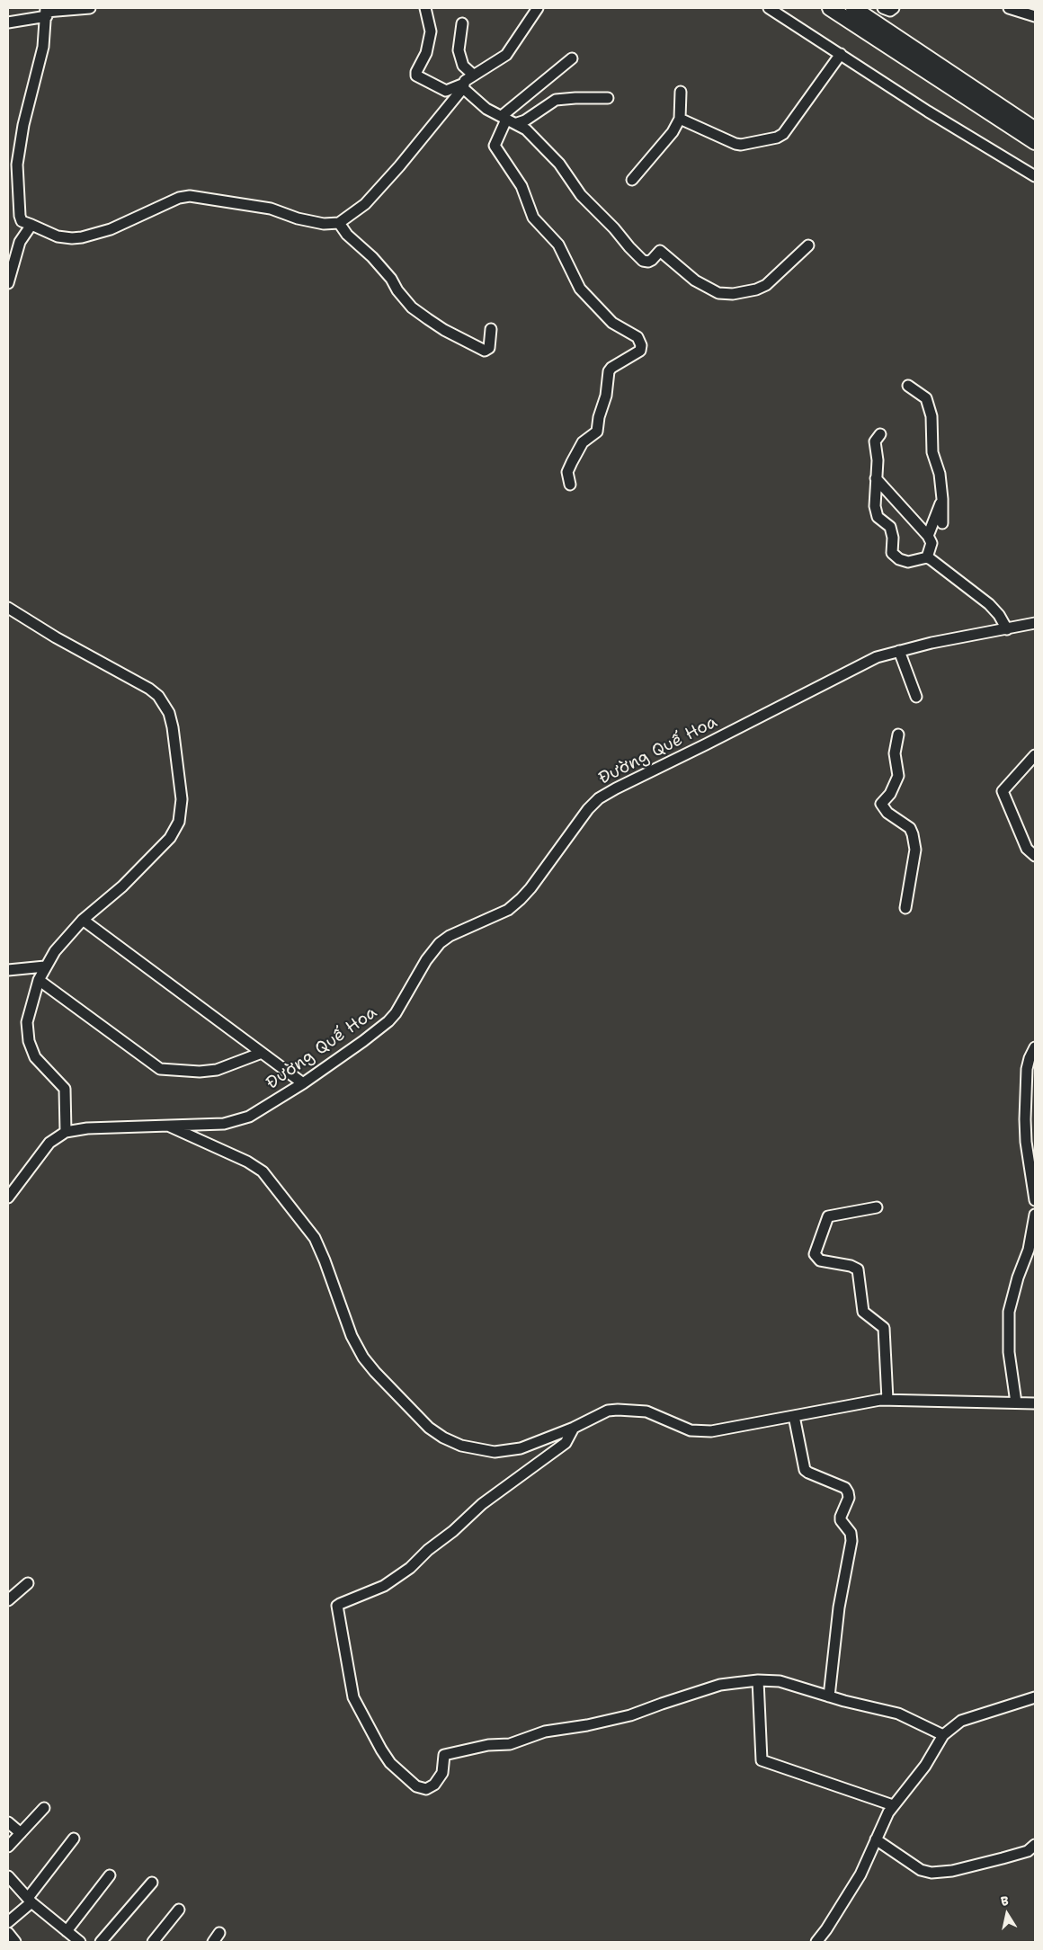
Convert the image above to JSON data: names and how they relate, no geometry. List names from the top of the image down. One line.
{"streets":{"street":["Đường Quế Hoa"]},"north":"top"}
